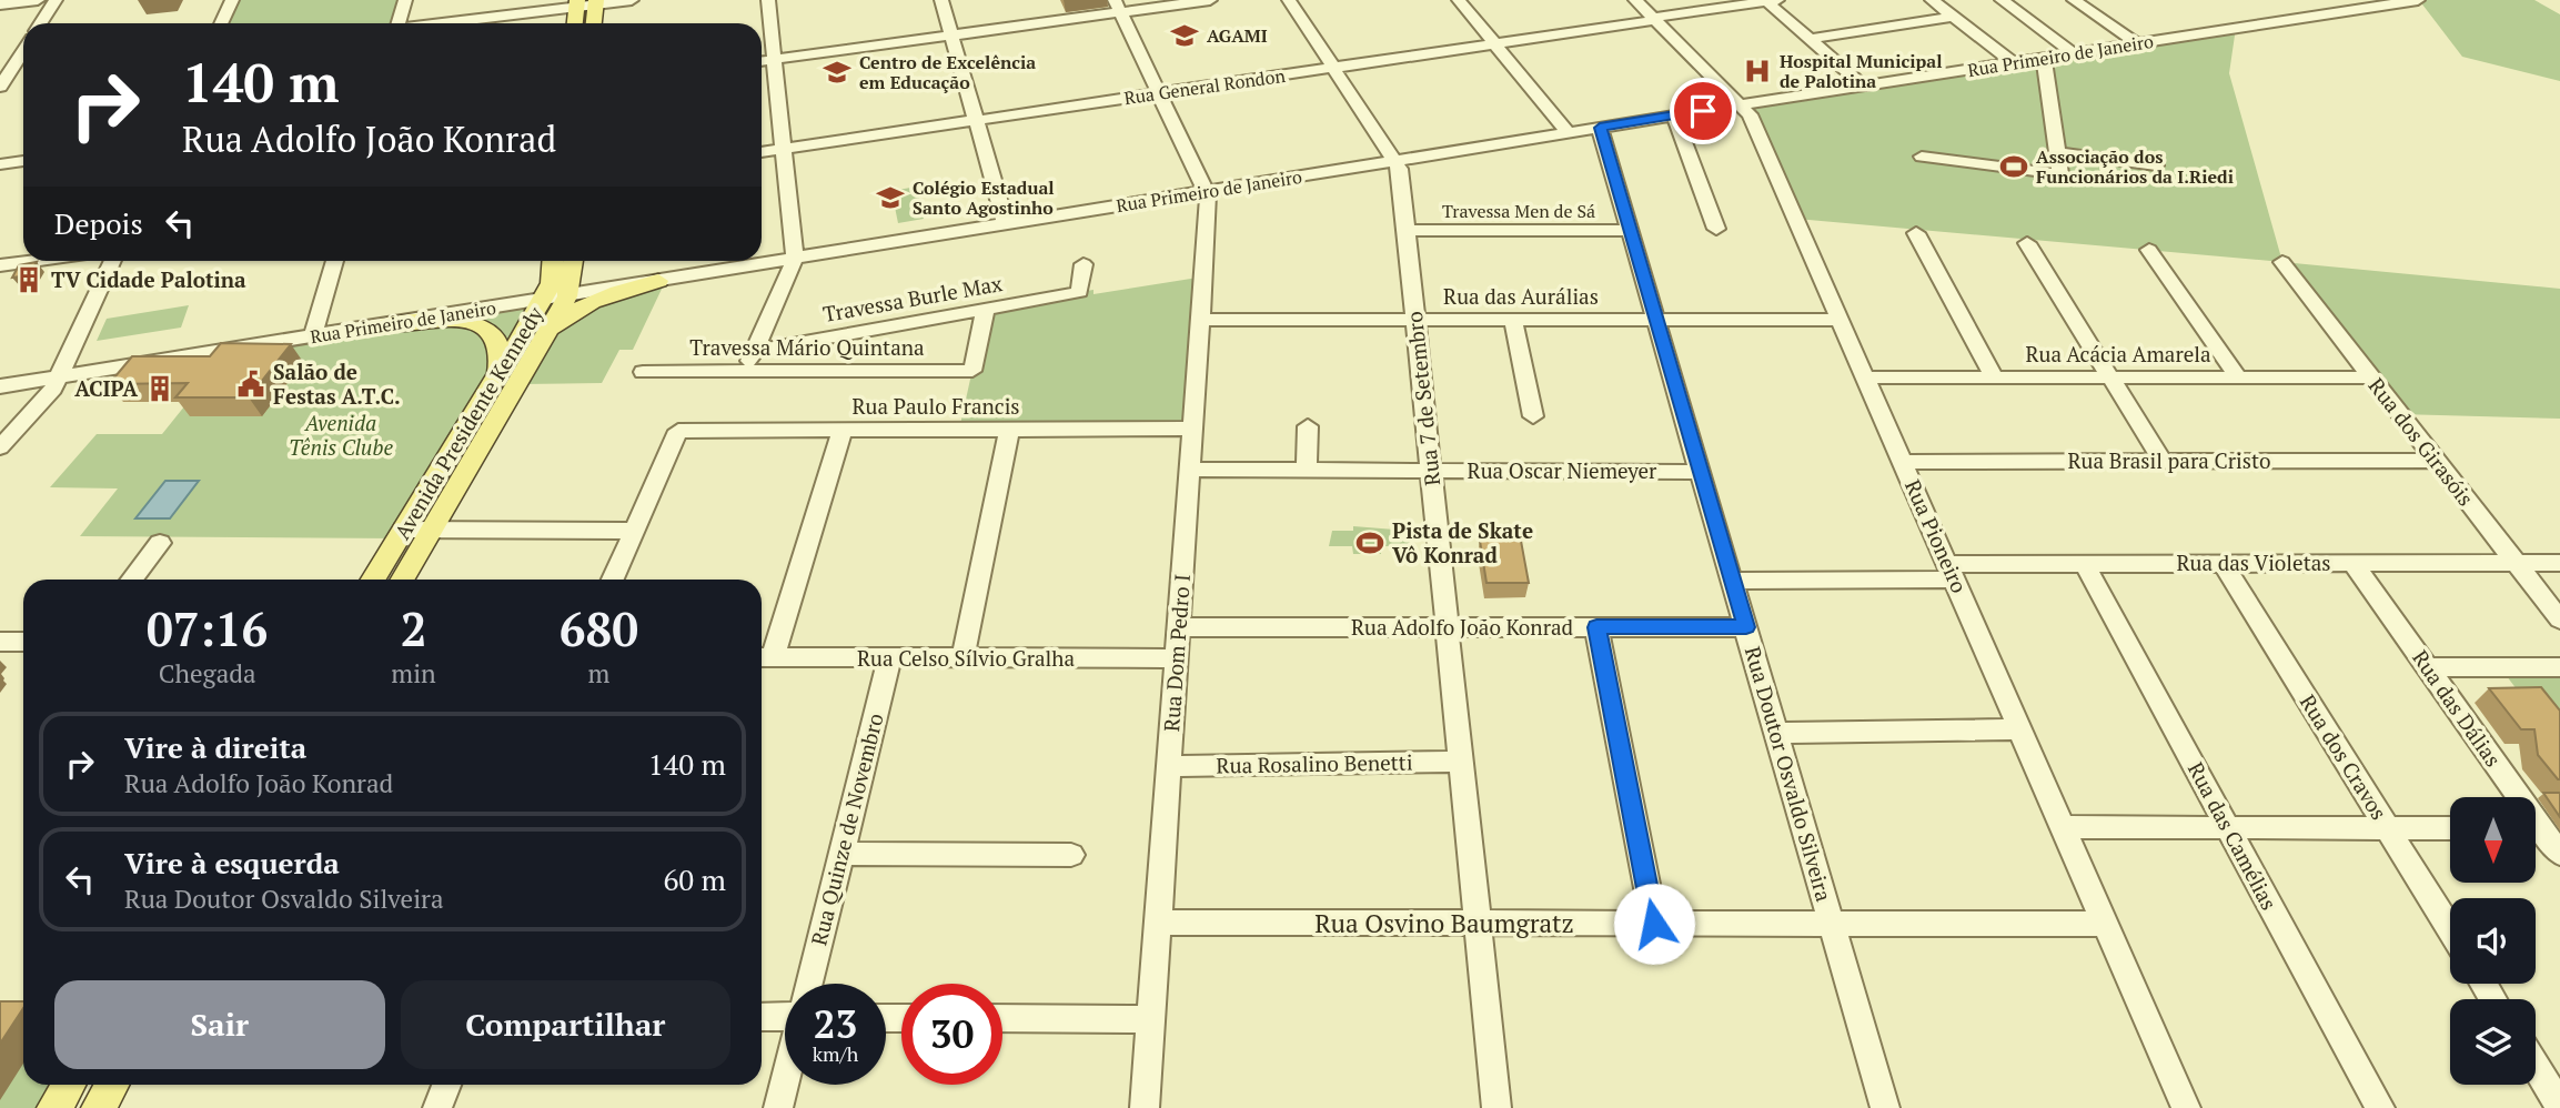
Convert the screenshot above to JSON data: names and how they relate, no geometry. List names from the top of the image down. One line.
{"streets":{"main road":["Avenida Presidente Kennedy"],"street":["Rua Primeiro de Janeiro","Rua General Rondon","Travessa Men de Sá","Rua das Aurálias","Travessa Burle Max","Travessa Mário Quintana","Rua Acácia Amarela","Rua 7 de Setembro","Rua Paulo Francis","Rua dos Girasóis","Rua Brasil para Cristo","Rua Oscar Niemeyer","Rua Pioneiro","Rua das Violetas","Rua Adolfo João Konrad","Rua Dom Pedro I","Rua Celso Sílvio Gralha","Rua das Dálias","Rua dos Cravos","Rua Rosalino Benetti","Rua Doutor Osvaldo Silveira","Rua Quinze de Novembro","Rua das Camélias","Rua Osvino Baumgratz"]},"crossings":[["Rua Primeiro de Janeiro","Rua 7 de Setembro"],["Rua Primeiro de Janeiro","Avenida Presidente Kennedy"],["Rua Primeiro de Janeiro","Rua Pioneiro"],["Rua Primeiro de Janeiro","Rua Dom Pedro I"],["Rua Primeiro de Janeiro","Rua Doutor Osvaldo Silveira"],["Rua General Rondon","Rua 7 de Setembro"],["Rua General Rondon","Rua Pioneiro"],["Rua General Rondon","Rua Dom Pedro I"],["Travessa Men de Sá","Rua 7 de Setembro"],["Travessa Men de Sá","Rua Doutor Osvaldo Silveira"],["Rua das Aurálias","Rua 7 de Setembro"],["Rua das Aurálias","Rua Pioneiro"],["Rua das Aurálias","Rua Dom Pedro I"],["Rua das Aurálias","Rua Doutor Osvaldo Silveira"],["Travessa Burle Max","Travessa Mário Quintana"],["Rua Acácia Amarela","Rua dos Girasóis"],["Rua Acácia Amarela","Rua Pioneiro"],["Rua 7 de Setembro","Rua Oscar Niemeyer"],["Rua 7 de Setembro","Rua Adolfo João Konrad"],["Rua 7 de Setembro","Rua Rosalino Benetti"],["Rua 7 de Setembro","Rua Osvino Baumgratz"],["Rua Paulo Francis","Rua Dom Pedro I"],["Rua dos Girasóis","Rua Brasil para Cristo"],["Rua dos Girasóis","Rua das Violetas"],["Rua Brasil para Cristo","Rua Pioneiro"],["Rua Oscar Niemeyer","Rua Dom Pedro I"],["Rua Oscar Niemeyer","Rua Doutor Osvaldo Silveira"],["Rua Pioneiro","Rua das Violetas"],["Rua Pioneiro","Rua Osvino Baumgratz"],["Rua das Violetas","Rua das Dálias"],["Rua das Violetas","Rua dos Cravos"],["Rua das Violetas","Rua Doutor Osvaldo Silveira"],["Rua das Violetas","Rua das Camélias"],["Rua Adolfo João Konrad","Rua Dom Pedro I"],["Rua Adolfo João Konrad","Rua Doutor Osvaldo Silveira"],["Rua Dom Pedro I","Rua Celso Sílvio Gralha"],["Rua Dom Pedro I","Rua Rosalino Benetti"],["Rua Dom Pedro I","Rua Osvino Baumgratz"],["Rua Celso Sílvio Gralha","Rua Quinze de Novembro"],["Rua Doutor Osvaldo Silveira","Rua Osvino Baumgratz"]],"parks":["Avenida Tênis Clube"],"places":{"school or university":["AGAMI","Centro de Excelência em Educação","Colégio Estadual Santo Agostinho"],"hospital":["Hospital Municipal de Palotina"],"sports":["Associação dos Funcionários da I.Riedi","Pista de Skate Vô Konrad"],"building":["TV Cidade Palotina","ACIPA"],"public building":["Salão de Festas A.T.C."]},"north":"bottom","page":{"turn":["140 m","Rua Adolfo João Konrad"],"then":"Depois","eta":["07:16","Chegada","2","min","680","m"],"list":[{"name":"Vire à direita","note":"Rua Adolfo João Konrad","value":"140 m"},{"name":"Vire à esquerda","note":"Rua Doutor Osvaldo Silveira","value":"60 m"}],"buttons":["Sair","Compartilhar"],"speed":"23 km/h","limit":"30"}}
